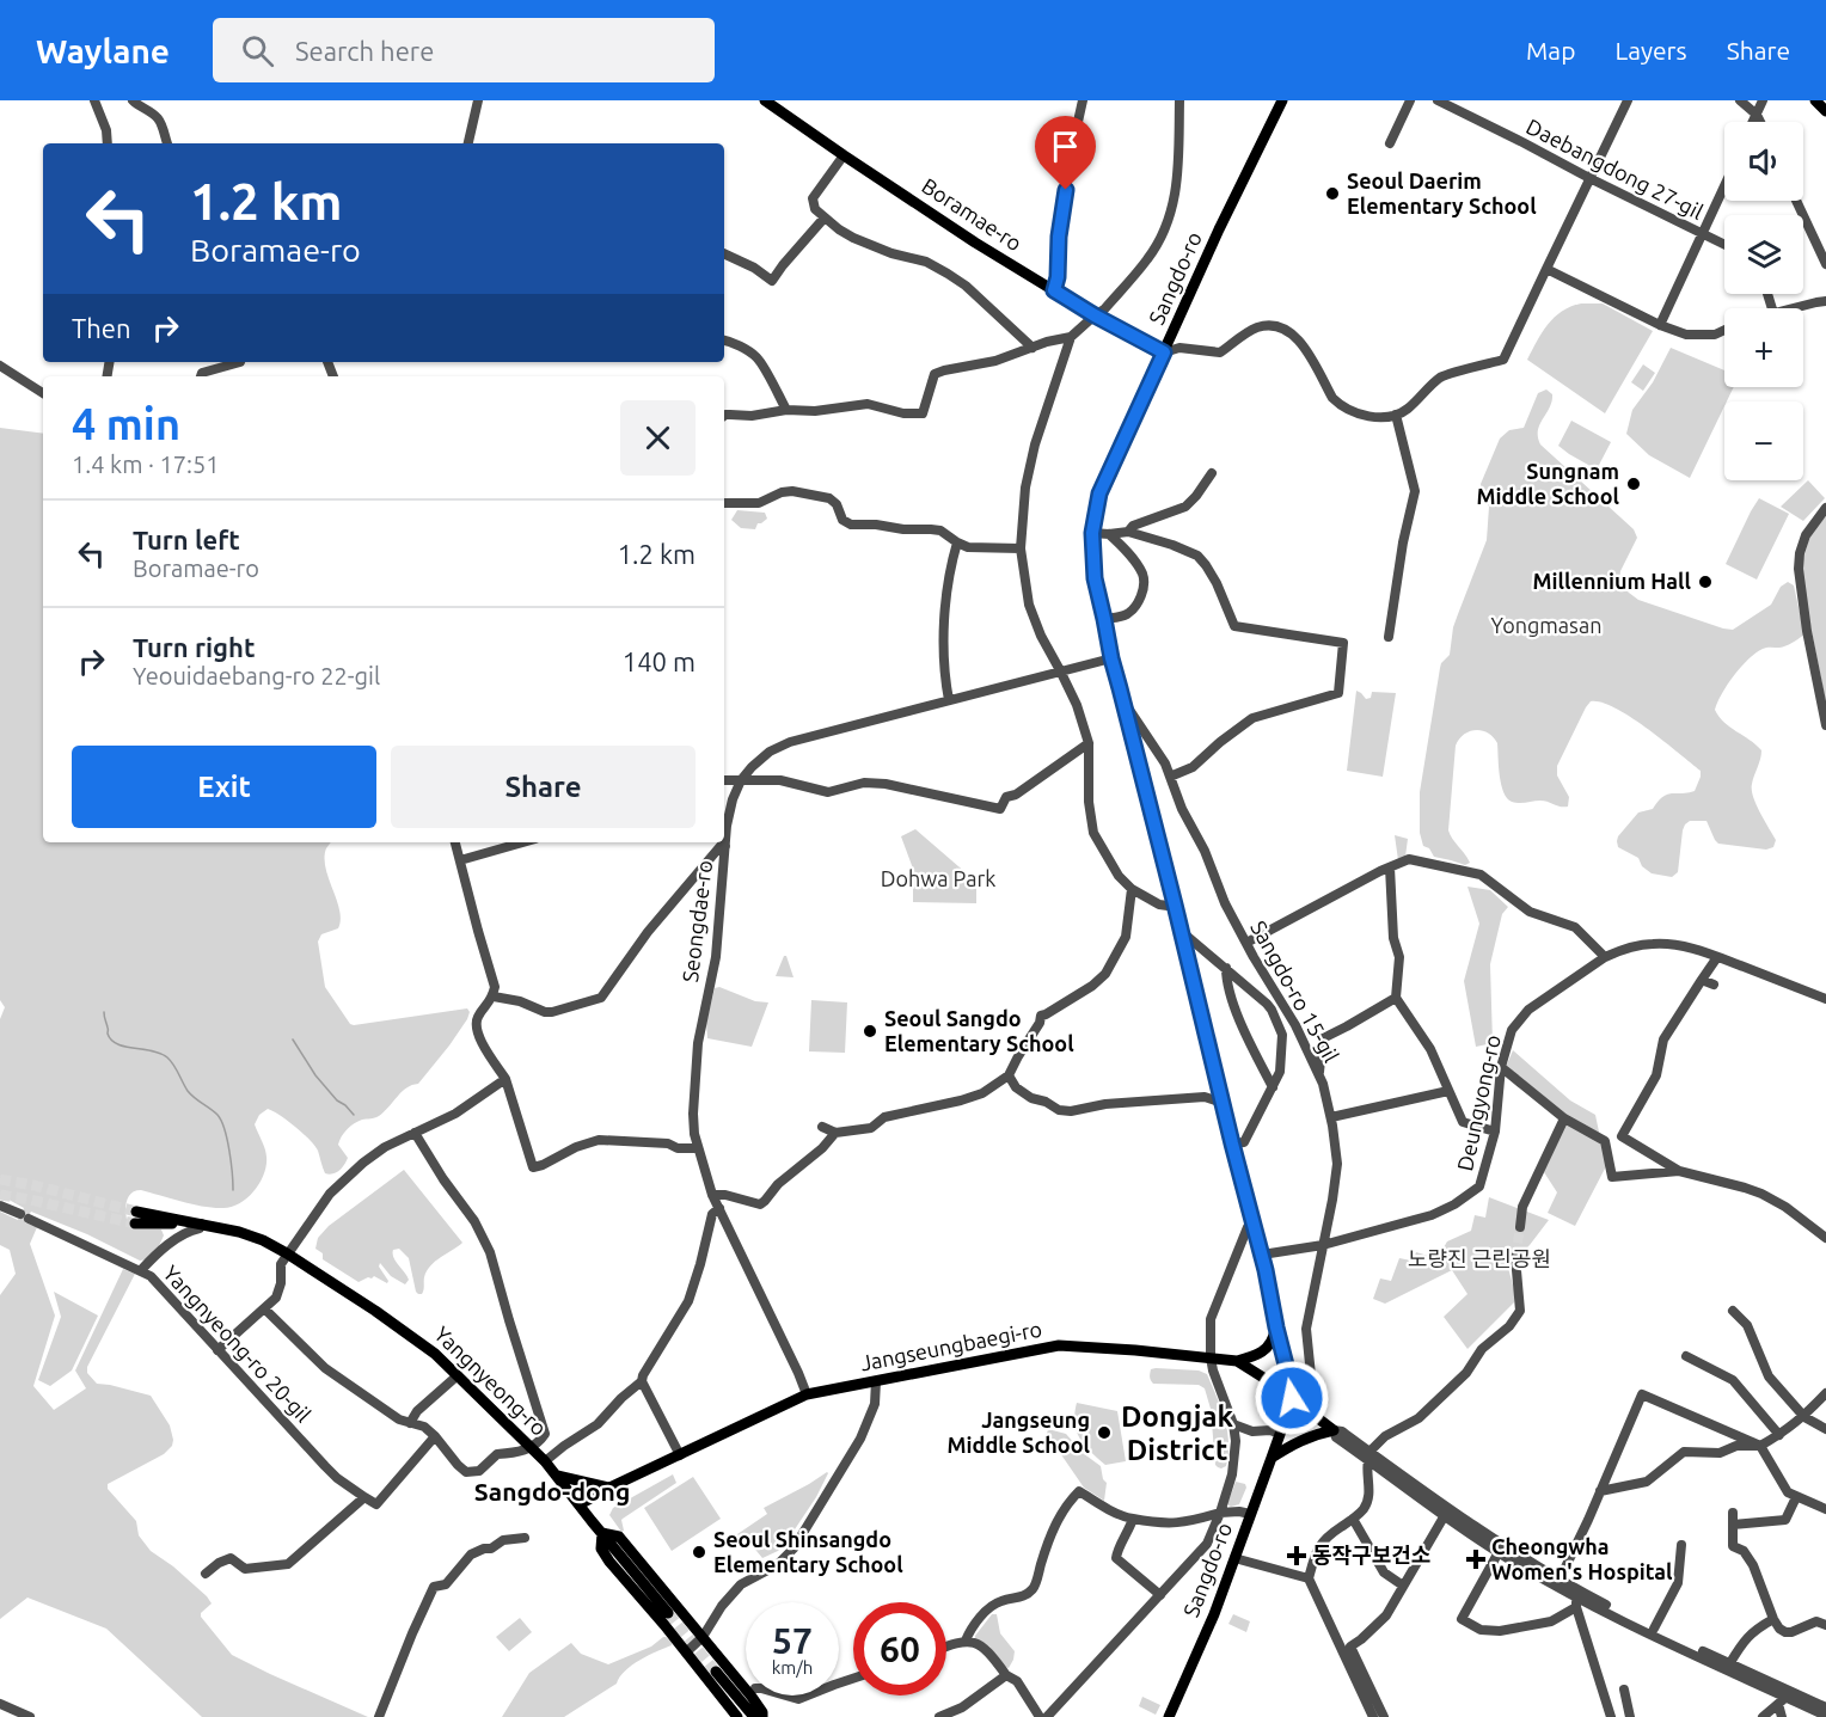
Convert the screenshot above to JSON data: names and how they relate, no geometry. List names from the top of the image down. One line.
{"streets":{"main road":["Boramae-ro","Sangdo-ro","Jangseungbaegi-ro","Yangnyeong-ro"],"street":["Daebangdong 27-gil","Seongdae-ro","Sangdo-ro 15-gil","Deungyong-ro","Yangnyeong-ro 20-gil"]},"crossings":[["Boramae-ro","Sangdo-ro"],["Sangdo-ro","Seongdae-ro"],["Sangdo-ro","Sangdo-ro 15-gil"],["Sangdo-ro","Deungyong-ro"],["Sangdo-ro","Jangseungbaegi-ro"],["Seongdae-ro","Jangseungbaegi-ro"],["Sangdo-ro 15-gil","Deungyong-ro"],["Sangdo-ro 15-gil","Jangseungbaegi-ro"],["Jangseungbaegi-ro","Yangnyeong-ro"]],"districts":["Dongjak District","Sangdo-dong"],"parks":["Yongmasan","Dohwa Park","노량진 근린공원"],"places":{"other":["Seoul Daerim Elementary School","Sungnam Middle School","Millennium Hall","Seoul Sangdo Elementary School","Jangseung Middle School","Seoul Shinsangdo Elementary School"],"health":["동작구보건소","Cheongwha Women's Hospital"]},"page":{"header":"Waylane","search":"Search here","nav":["Map","Layers","Share"],"map_buttons":["+","−"],"turn":["1.2 km","Boramae-ro"],"then":"Then","heading":["4 min","1.4 km · 17:51"],"list":[{"name":"Turn left","note":"Boramae-ro","value":"1.2 km"},{"name":"Turn right","note":"Yeouidaebang-ro 22-gil","value":"140 m"}],"buttons":["Exit","Share"],"speed":"57 km/h","limit":"60"}}
